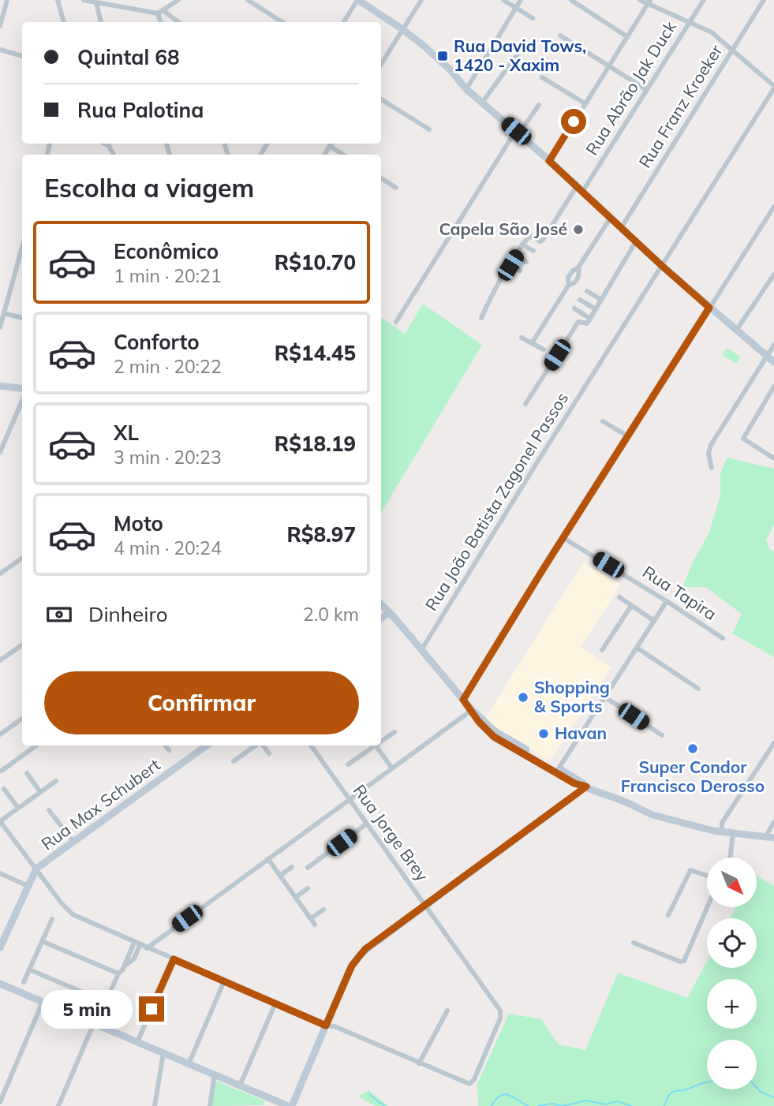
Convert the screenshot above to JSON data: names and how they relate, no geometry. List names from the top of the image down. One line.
{"streets":{"main road":["Rua Max Schubert"],"street":["Rua Abrão Jak Duck","Rua Franz Kroeker","Rua João Batista Zagonel Passos","Rua Tapira","Rua Jorge Brey"]},"places":{"transit":["Rua David Tows, 1420 - Xaxim"],"other":["Capela São José","Shopping & Sports","Havan","Super Condor Francisco Derosso"]},"north":"bottom right","page":{"banner":["Quintal 68","Rua Palotina"],"heading":"Escolha a viagem","list":[{"name":"Econômico","note":"1 min · 20:21","value":"R$10.70"},{"name":"Conforto","note":"2 min · 20:22","value":"R$14.45"},{"name":"XL","note":"3 min · 20:23","value":"R$18.19"},{"name":"Moto","note":"4 min · 20:24","value":"R$8.97"}],"pay":["Dinheiro","2.0 km"],"buttons":"Confirmar","map_buttons":["+","−"],"bubble":"5 min"}}
